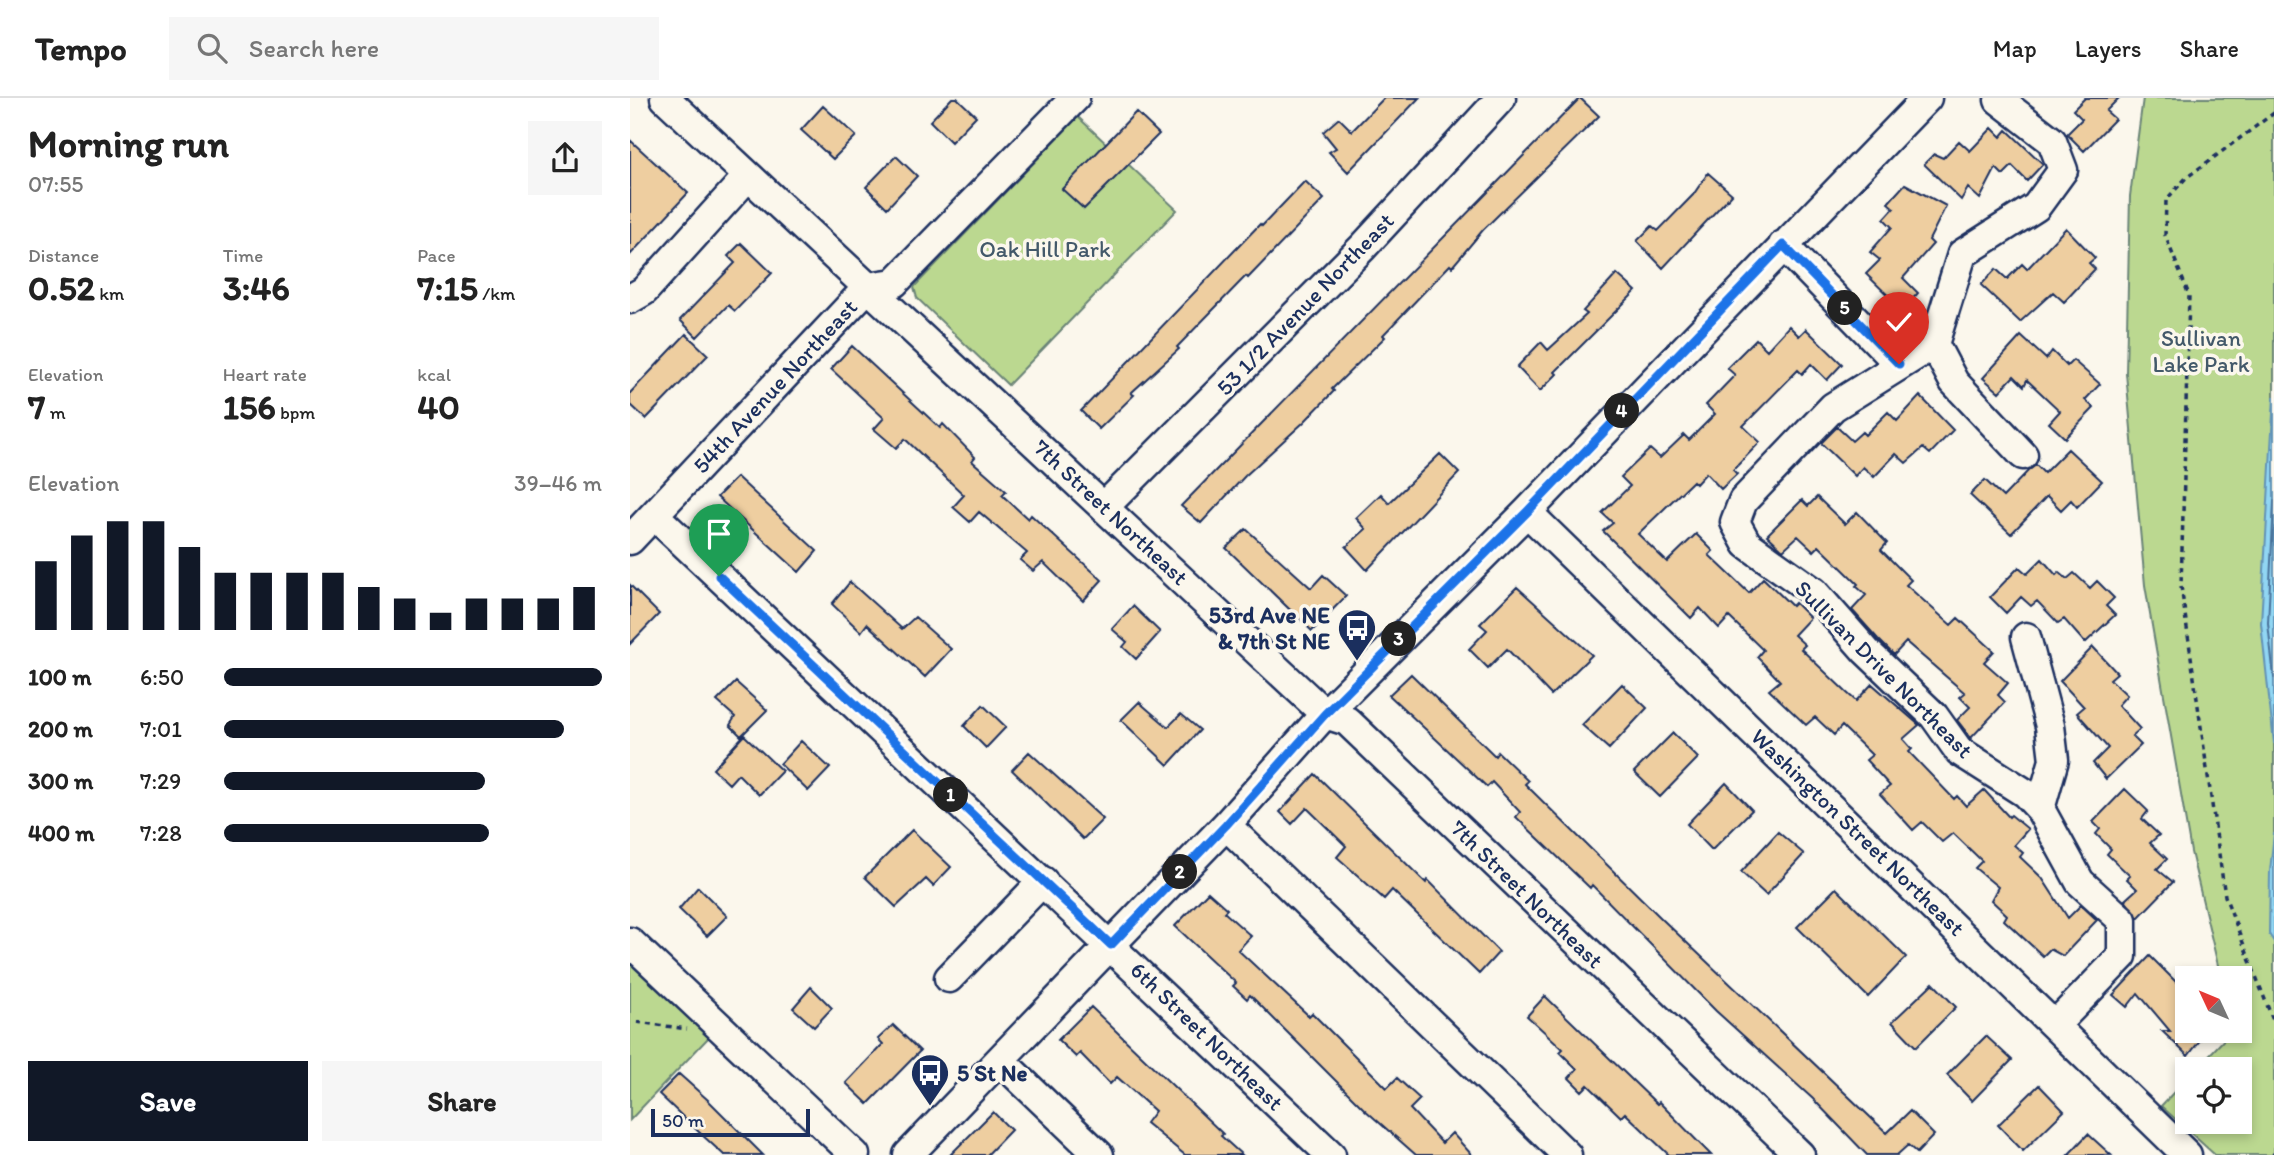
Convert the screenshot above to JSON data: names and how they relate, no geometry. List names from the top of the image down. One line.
{"streets":{"street":["53 1/2 Avenue Northeast","54th Avenue Northeast","7th Street Northeast","Sullivan Drive Northeast","Washington Street Northeast","6th Street Northeast"]},"crossings":[["53 1/2 Avenue Northeast","7th Street Northeast"],["54th Avenue Northeast","7th Street Northeast"],["54th Avenue Northeast","6th Street Northeast"],["Sullivan Drive Northeast","Washington Street Northeast"]],"parks":["Oak Hill Park","Sullivan Lake Park"],"places":{"bus stop":["53rd Ave NE & 7th St NE","5 St Ne"]},"scale_bar":"50 m","north":"top left","page":{"header":"Tempo","search":"Search here","nav":["Map","Layers","Share"],"heading":["Morning run","07:55"],"stats":[["Distance","0.52 km"],["Time","3:46"],["Pace","7:15 /km"],["Elevation","7 m"],["Heart rate","156 bpm"],["kcal","40"]],"pins":["5","4","3","1","2"],"chart":["Elevation","39–46 m"],"list":[{"name":"100 m","note":"6:50"},{"name":"200 m","note":"7:01"},{"name":"300 m","note":"7:29"},{"name":"400 m","note":"7:28"}],"buttons":["Save","Share"],"scale":"50 m"}}
